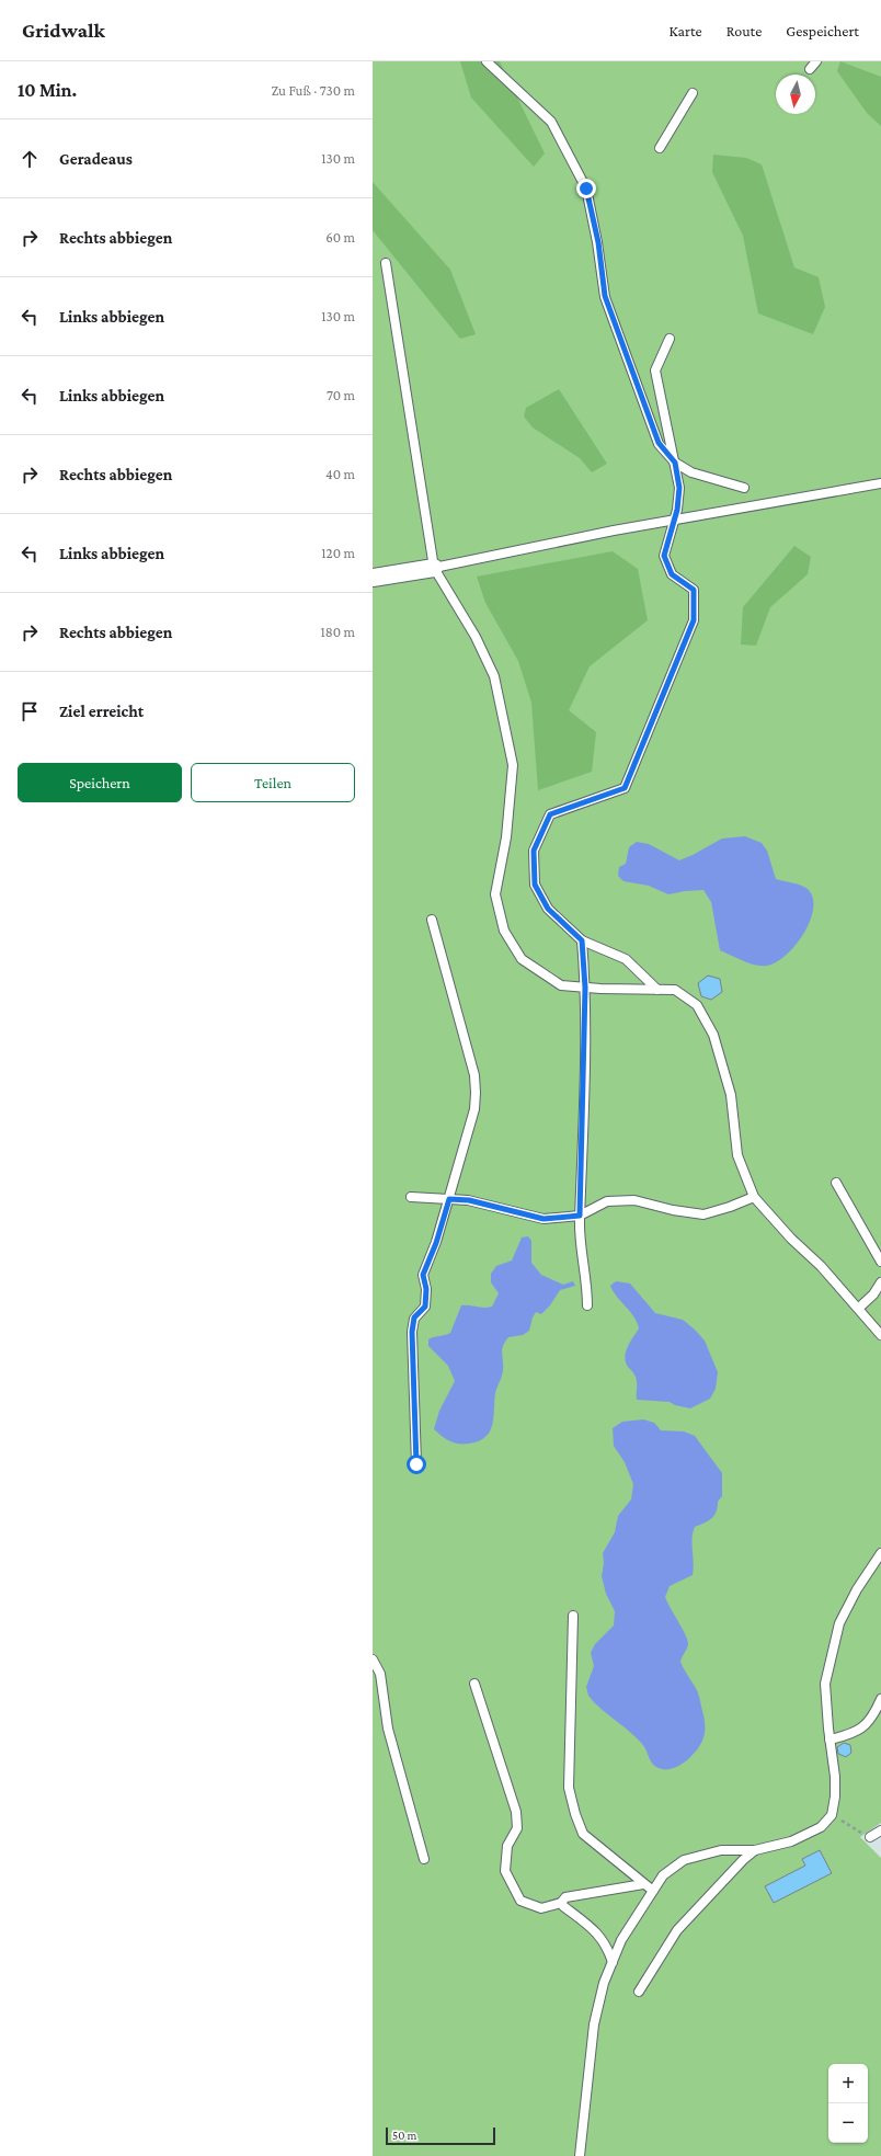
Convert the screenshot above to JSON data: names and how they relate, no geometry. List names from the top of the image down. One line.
{"scale_bar":"50 m","north":"bottom","page":{"header":"Gridwalk","nav":["Karte","Route","Gespeichert"],"heading":["10 Min.","Zu Fuß · 730 m"],"list":[["Geradeaus","130 m"],["Rechts abbiegen","60 m"],["Links abbiegen","130 m"],["Links abbiegen","70 m"],["Rechts abbiegen","40 m"],["Links abbiegen","120 m"],["Rechts abbiegen","180 m"],"Ziel erreicht"],"buttons":["Speichern","Teilen"],"map_buttons":["+","−"],"scale":"50 m"}}
